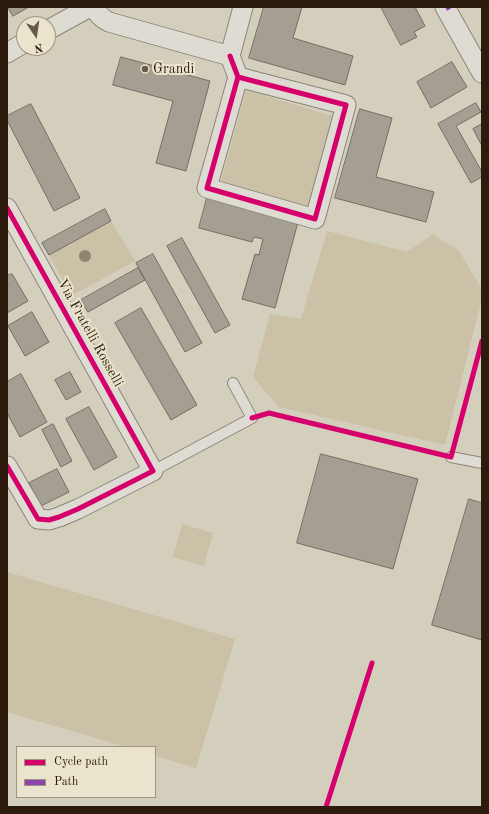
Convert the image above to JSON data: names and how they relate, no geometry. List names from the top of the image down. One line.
{"streets":{"street":["Via Fratelli Rosselli"]},"places":["Grandi"],"legend":["Cycle path","Path"],"north":"bottom"}
